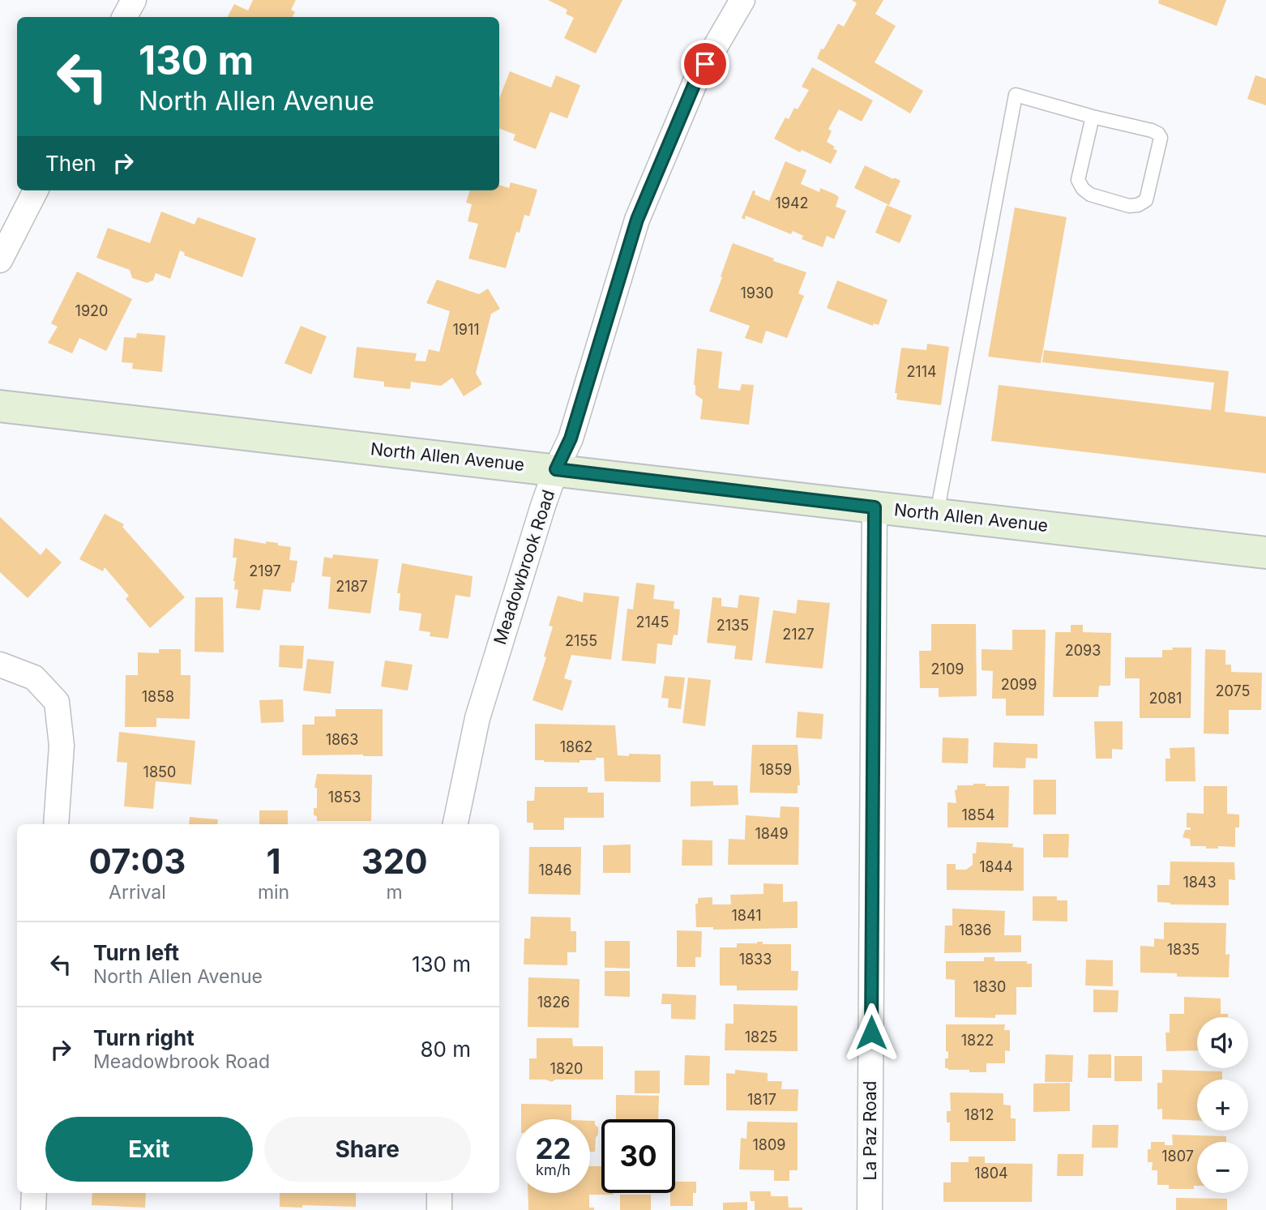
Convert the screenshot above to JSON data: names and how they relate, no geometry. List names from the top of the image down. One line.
{"streets":{"street":["North Allen Avenue","Meadowbrook Road","La Paz Road"]},"crossings":[["North Allen Avenue","Meadowbrook Road"],["North Allen Avenue","La Paz Road"]],"house_numbers":["1942","1930","1920","1911","2114","2197","2187","2145","2135","2127","2155","2093","2109","2099","2075","1858","2081","1863","1862","1859","1850","1853","1854","1849","1844","1846","1843","1841","1836","1835","1833","1830","1826","1825","1822","1820","1817","1812","1809","1807","1804"],"page":{"turn":["130 m","North Allen Avenue"],"then":"Then","eta":["07:03","Arrival","1","min","320","m"],"list":[{"name":"Turn left","note":"North Allen Avenue","value":"130 m"},{"name":"Turn right","note":"Meadowbrook Road","value":"80 m"}],"map_buttons":["+","−"],"buttons":["Exit","Share"],"speed":"22 km/h","limit":"30"}}
